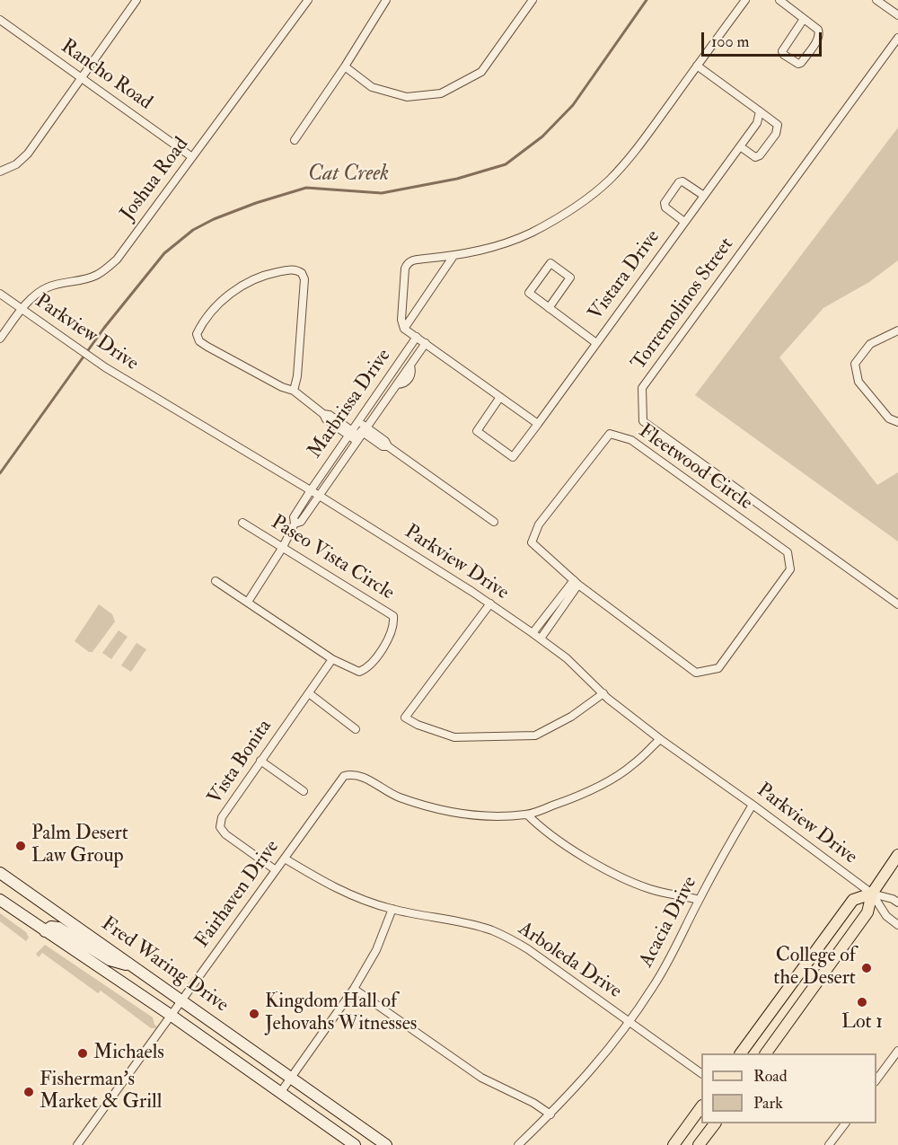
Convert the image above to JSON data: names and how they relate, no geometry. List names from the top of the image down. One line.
{"streets":{"main road":["Fred Waring Drive"],"street":["Rancho Road","Joshua Road","Vistara Drive","Torremolinos Street","Parkview Drive","Marbrissa Drive","Fleetwood Circle","Paseo Vista Circle","Vista Bonita","Fairhaven Drive","Acacia Drive","Arboleda Drive"]},"crossings":[["Rancho Road","Joshua Road"],["Joshua Road","Parkview Drive"],["Parkview Drive","Marbrissa Drive"],["Parkview Drive","Acacia Drive"],["Paseo Vista Circle","Vista Bonita"],["Vista Bonita","Fairhaven Drive"],["Fairhaven Drive","Arboleda Drive"],["Fairhaven Drive","Fred Waring Drive"],["Acacia Drive","Arboleda Drive"]],"water":["Cat Creek"],"places":["Palm Desert Law Group","College of the Desert","Lot 1","Kingdom Hall of Jehovahs Witnesses","Michaels","Fisherman's Market & Grill"],"legend":["Road","Park"],"scale_bar":"100 m"}
